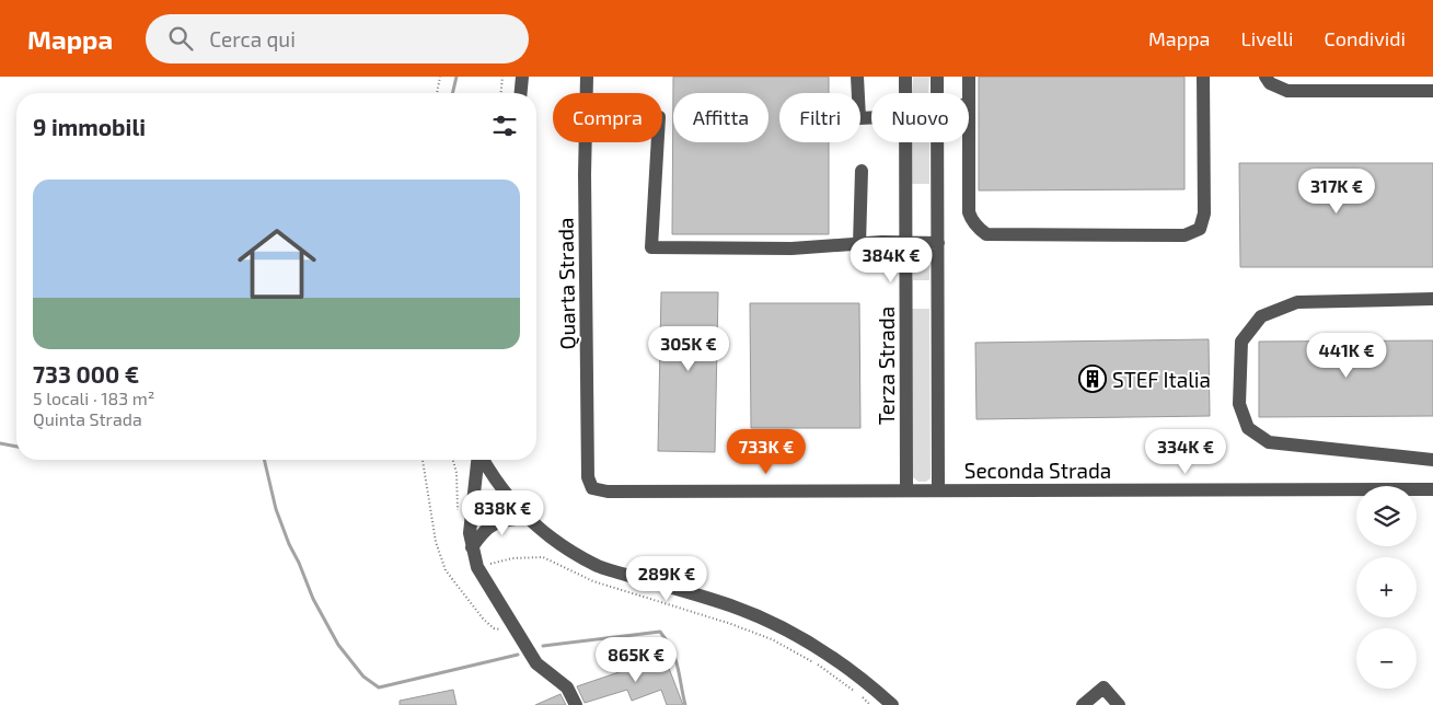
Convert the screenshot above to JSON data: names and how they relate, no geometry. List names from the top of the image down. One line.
{"streets":{"street":["Quarta Strada","Terza Strada","Seconda Strada"]},"crossings":[["Quarta Strada","Seconda Strada"],["Terza Strada","Seconda Strada"]],"places":{"building":["STEF Italia"]},"page":{"header":"Mappa","search":"Cerca qui","nav":["Mappa","Livelli","Condividi"],"chip":["Compra","Affitta","Filtri","Nuovo"],"heading":"9 immobili","list":[{"name":"733 000 €","note":"5 locali · 183 m² · Quinta Strada"}],"price":["317K €","384K €","305K €","441K €","733K €","334K €","838K €","289K €","865K €"],"map_buttons":["+","−"]}}
